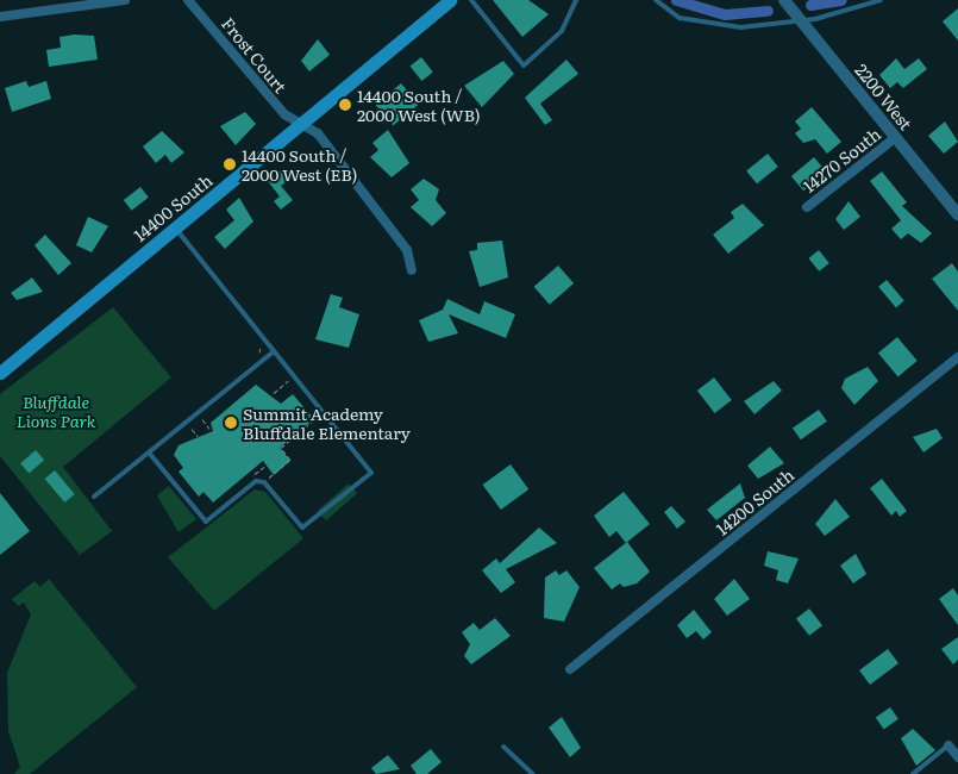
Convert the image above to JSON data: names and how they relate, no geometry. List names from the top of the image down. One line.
{"streets":{"main road":["14400 South"],"street":["Frost Court","2200 West","14270 South","14200 South"]},"crossings":[["Frost Court","14400 South"],["2200 West","14270 South"]],"parks":["Bluffdale Lions Park"],"places":["14400 South / 2000 West (WB)","14400 South / 2000 West (EB)","Summit Academy Bluffdale Elementary"]}
